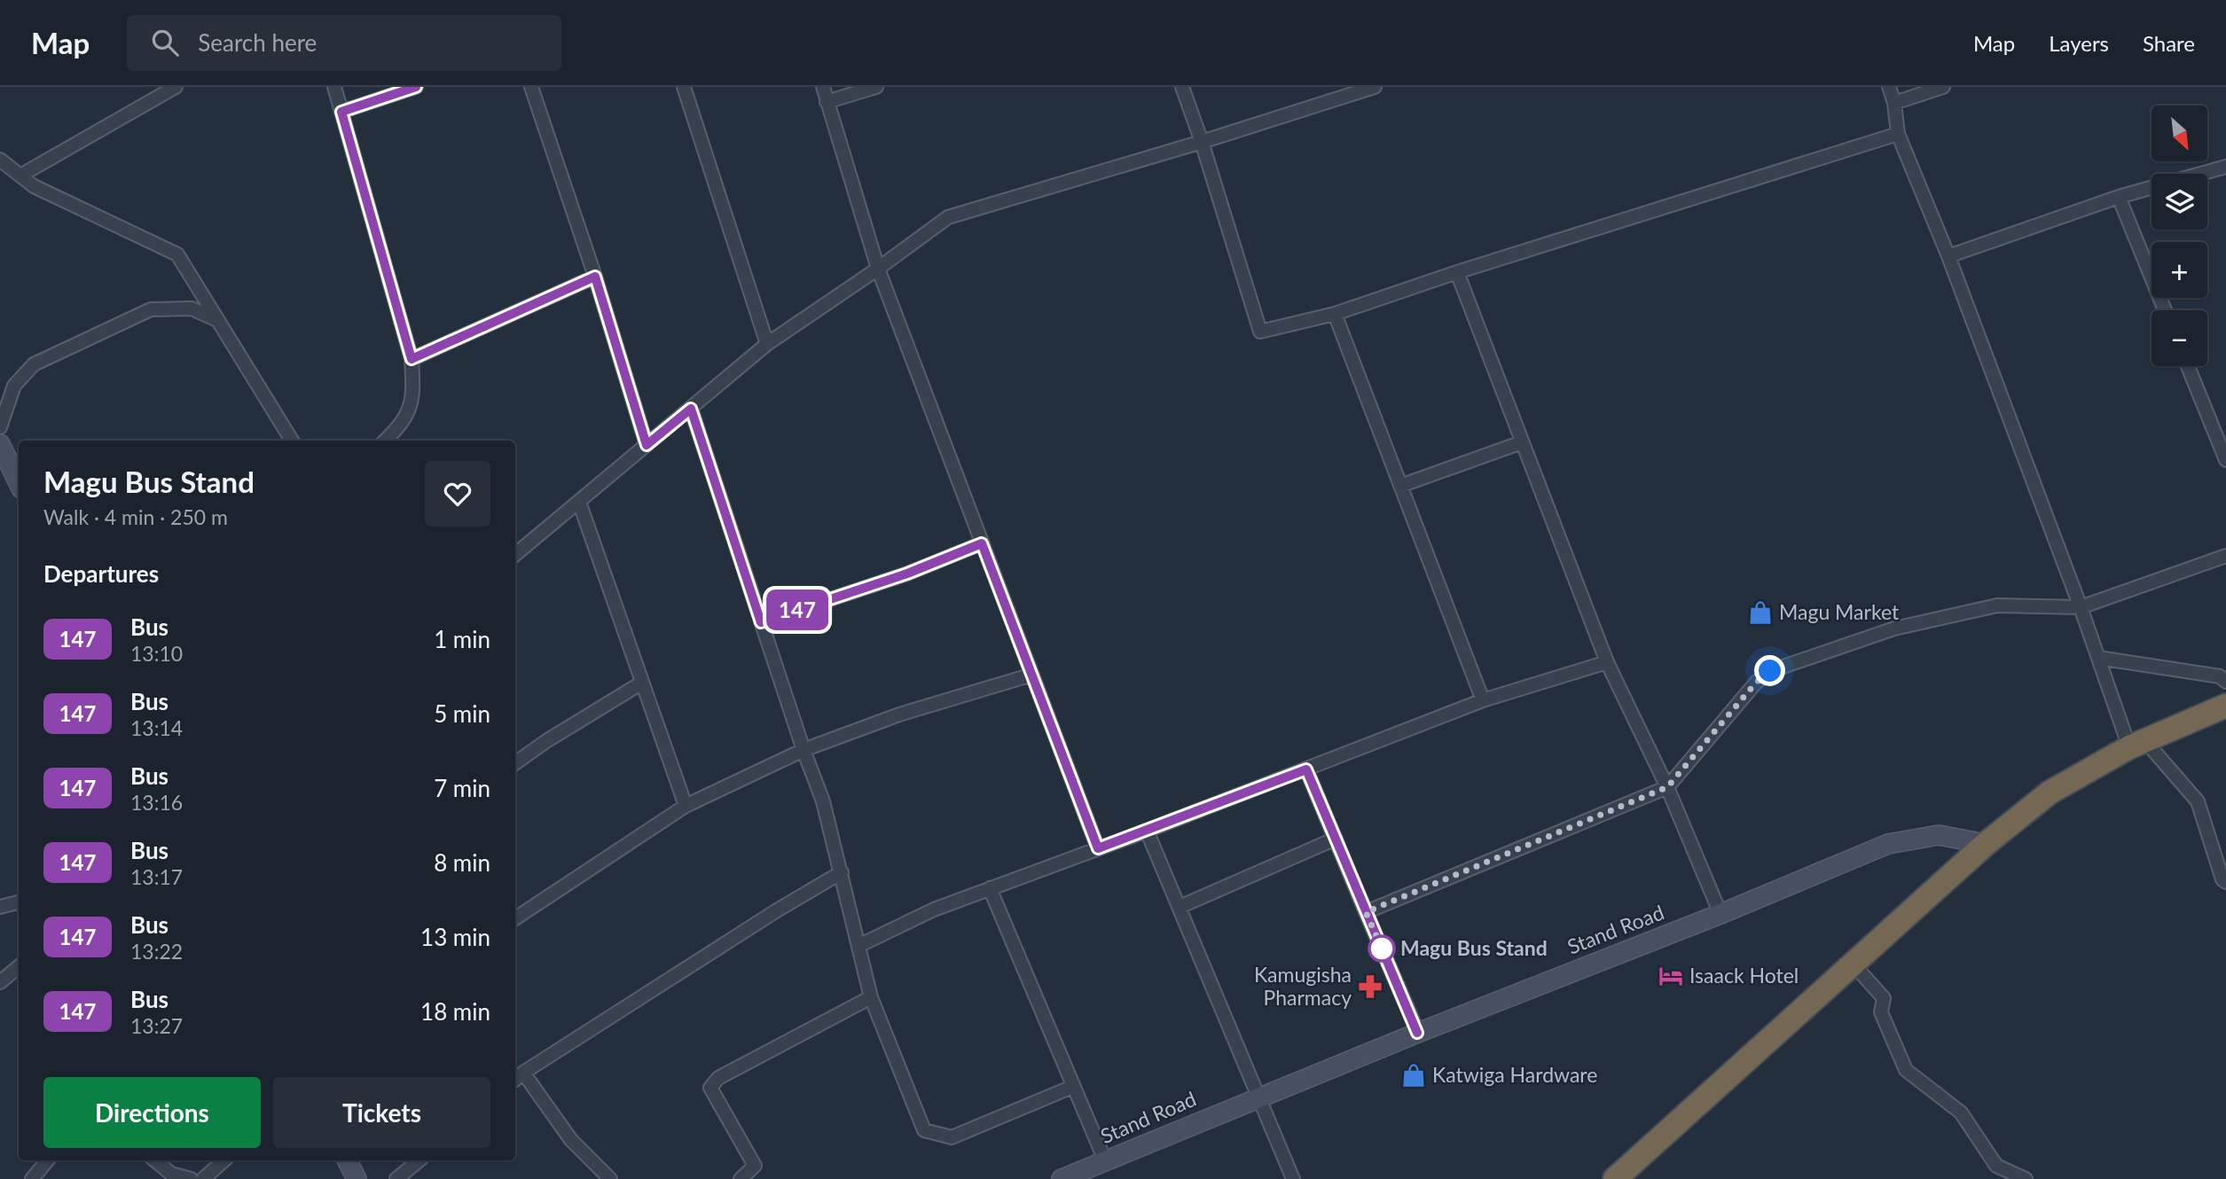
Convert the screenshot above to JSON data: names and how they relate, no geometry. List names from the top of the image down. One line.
{"streets":{"main road":["Stand Road"]},"places":{"shop":["Magu Market","Katwiga Hardware"],"other":["Magu Bus Stand"],"hotel":["Isaack Hotel"],"pharmacy":["Kamugisha Pharmacy"]},"lines":["bus line 147"],"north":"bottom right","page":{"header":"Map","search":"Search here","nav":["Map","Layers","Share"],"on_map":"147","map_buttons":["+","−"],"heading":[["Magu Bus Stand","Walk · 4 min · 250 m"],"Departures"],"list":[{"mark":"147","name":"Bus","note":"13:10","value":"1 min"},{"mark":"147","name":"Bus","note":"13:14","value":"5 min"},{"mark":"147","name":"Bus","note":"13:16","value":"7 min"},{"mark":"147","name":"Bus","note":"13:17","value":"8 min"},{"mark":"147","name":"Bus","note":"13:22","value":"13 min"},{"mark":"147","name":"Bus","note":"13:27","value":"18 min"}],"buttons":["Directions","Tickets"]}}
